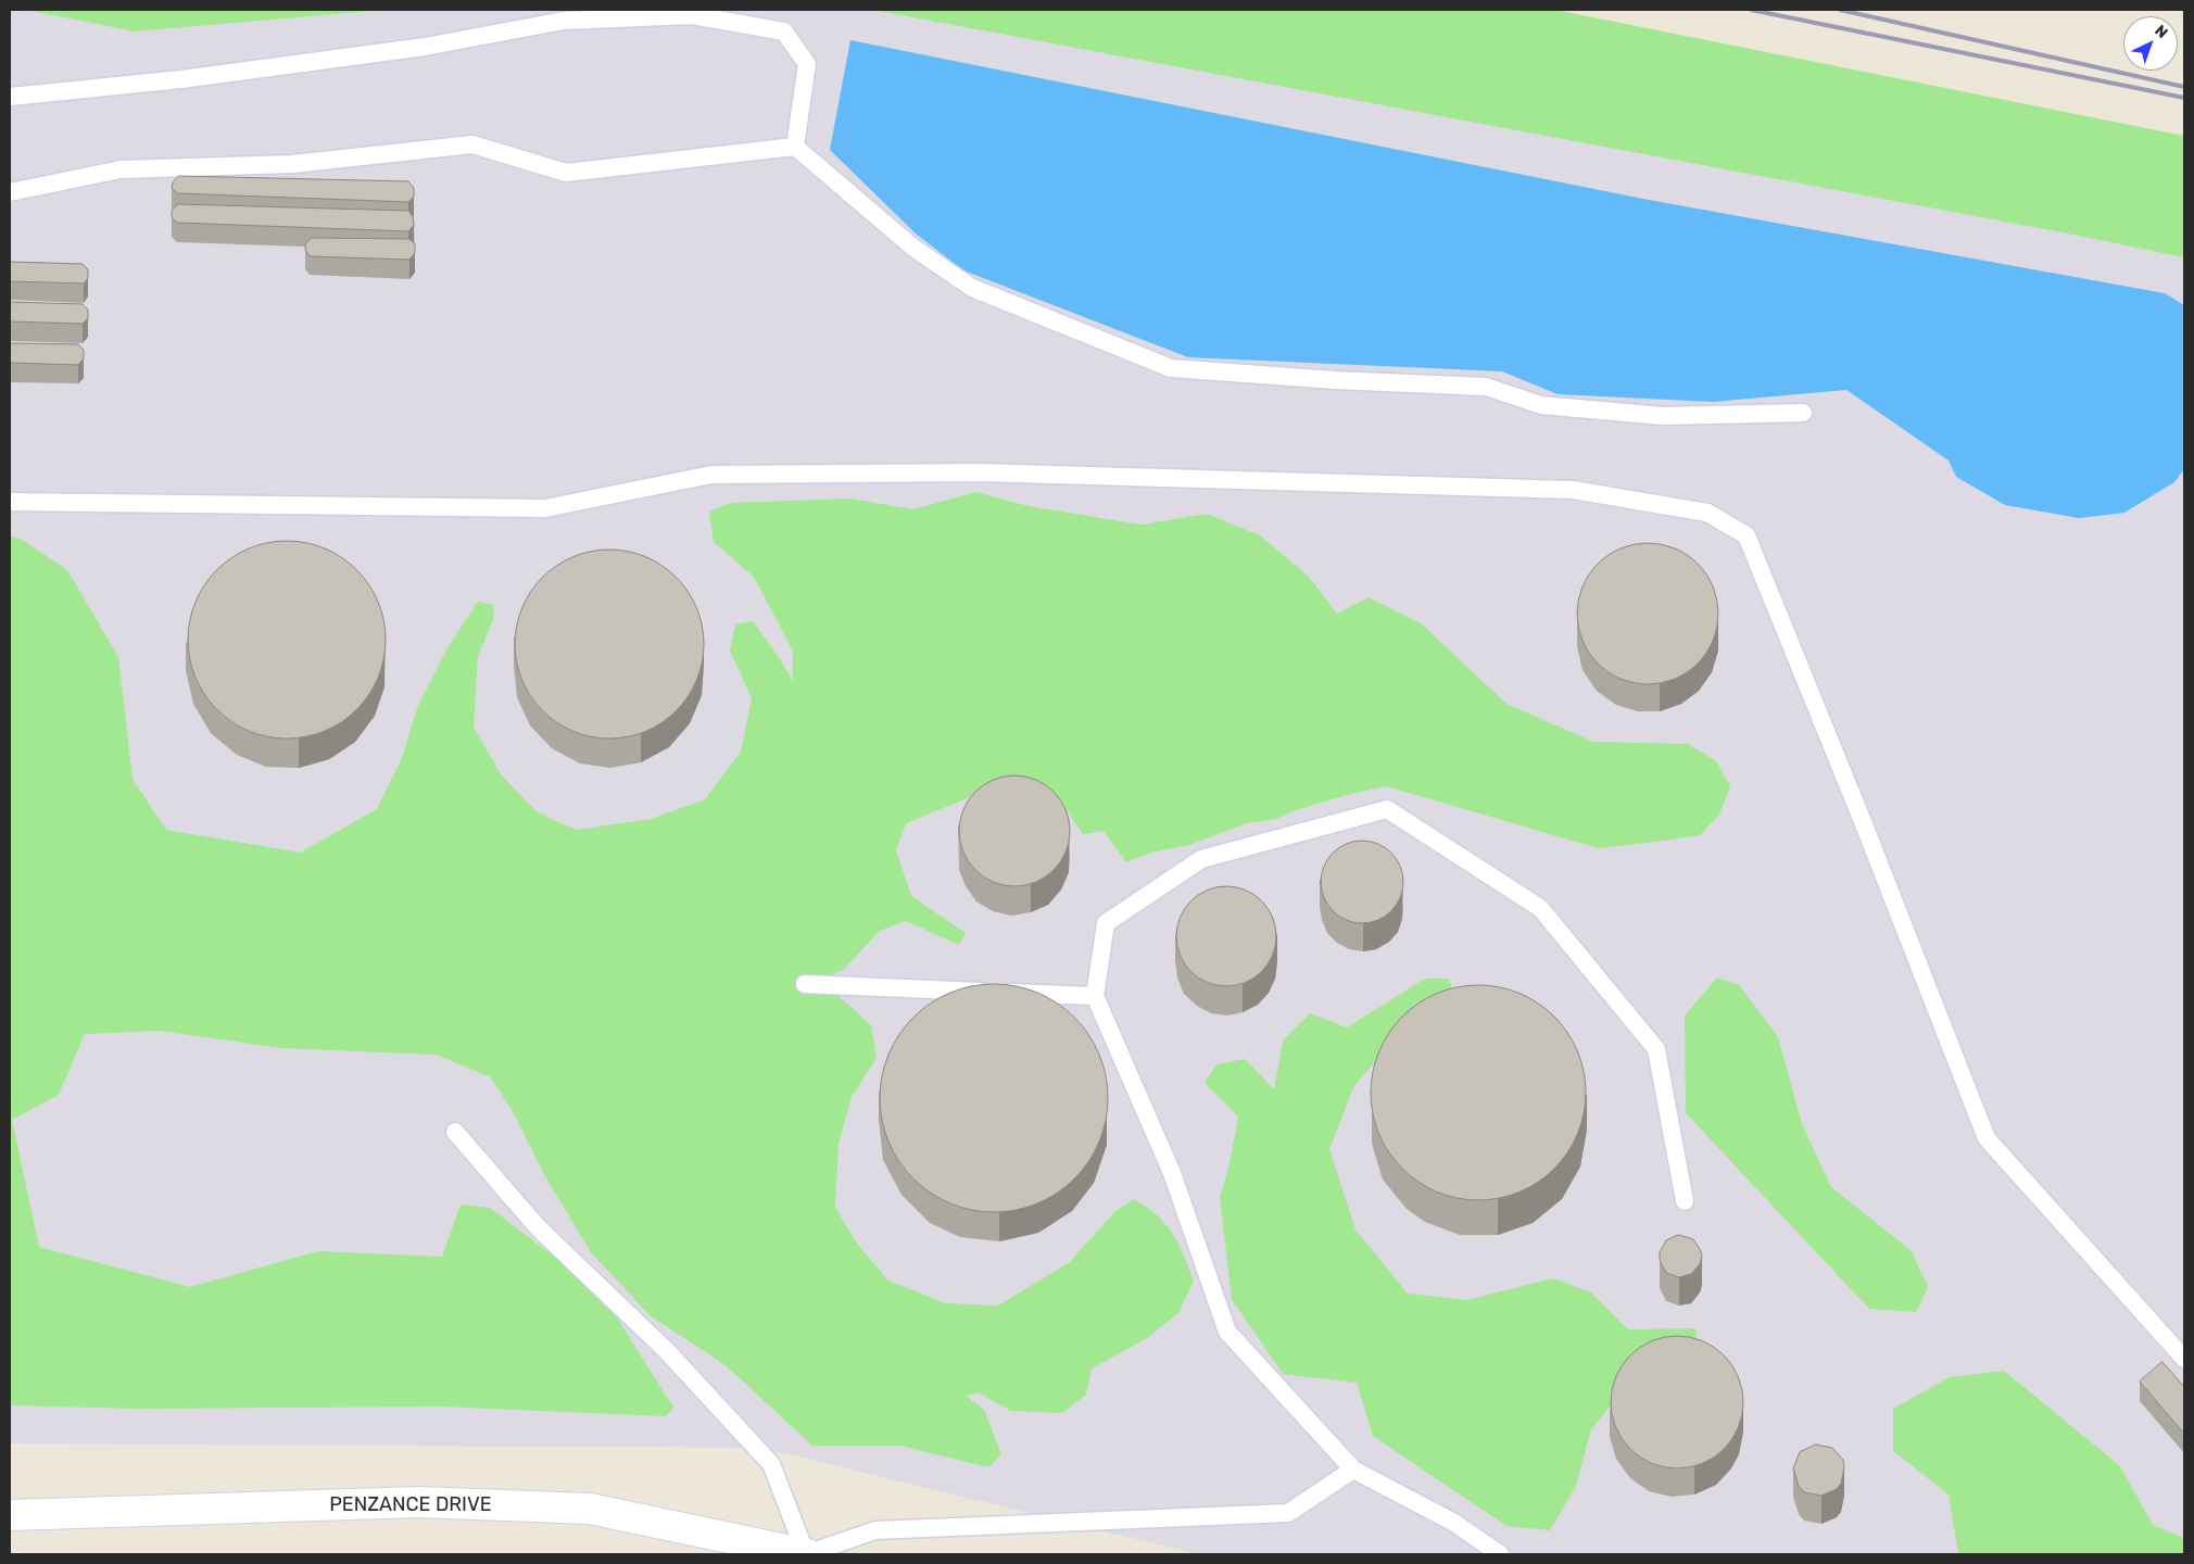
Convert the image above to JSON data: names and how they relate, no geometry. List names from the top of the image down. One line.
{"streets":{"street":["PENZANCE DRIVE"]},"north":"top right"}
